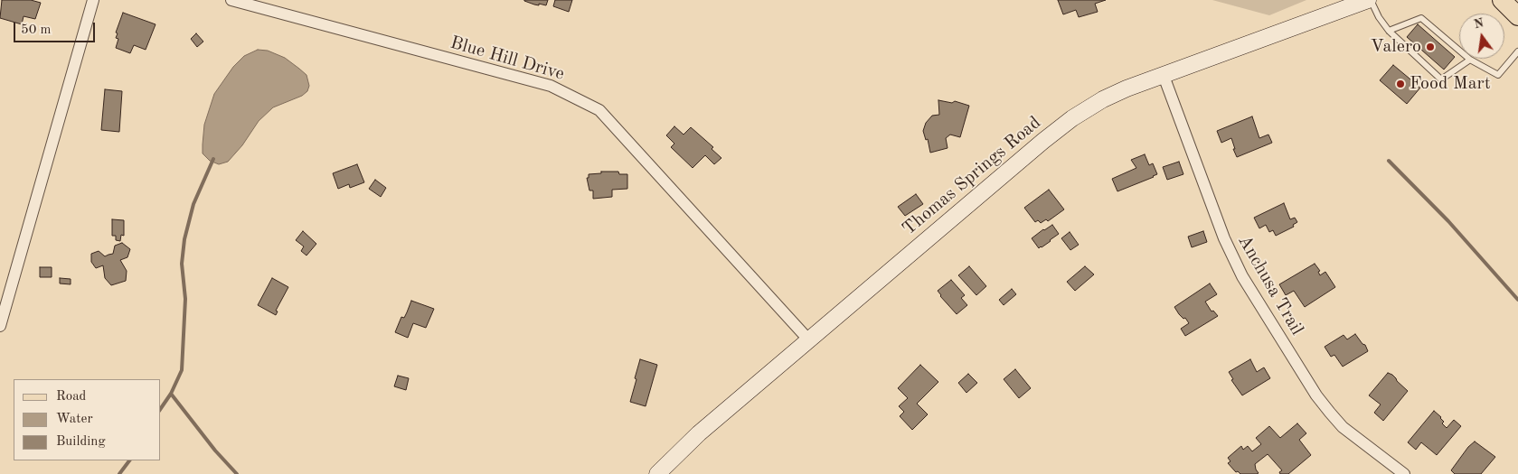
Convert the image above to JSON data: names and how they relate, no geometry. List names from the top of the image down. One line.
{"streets":{"street":["Blue Hill Drive","Thomas Springs Road","Anchusa Trail"]},"crossings":[["Blue Hill Drive","Thomas Springs Road"],["Thomas Springs Road","Anchusa Trail"]],"places":["Valero","Food Mart"],"legend":["Road","Water","Building"],"scale_bar":"50 m","north":"top"}
